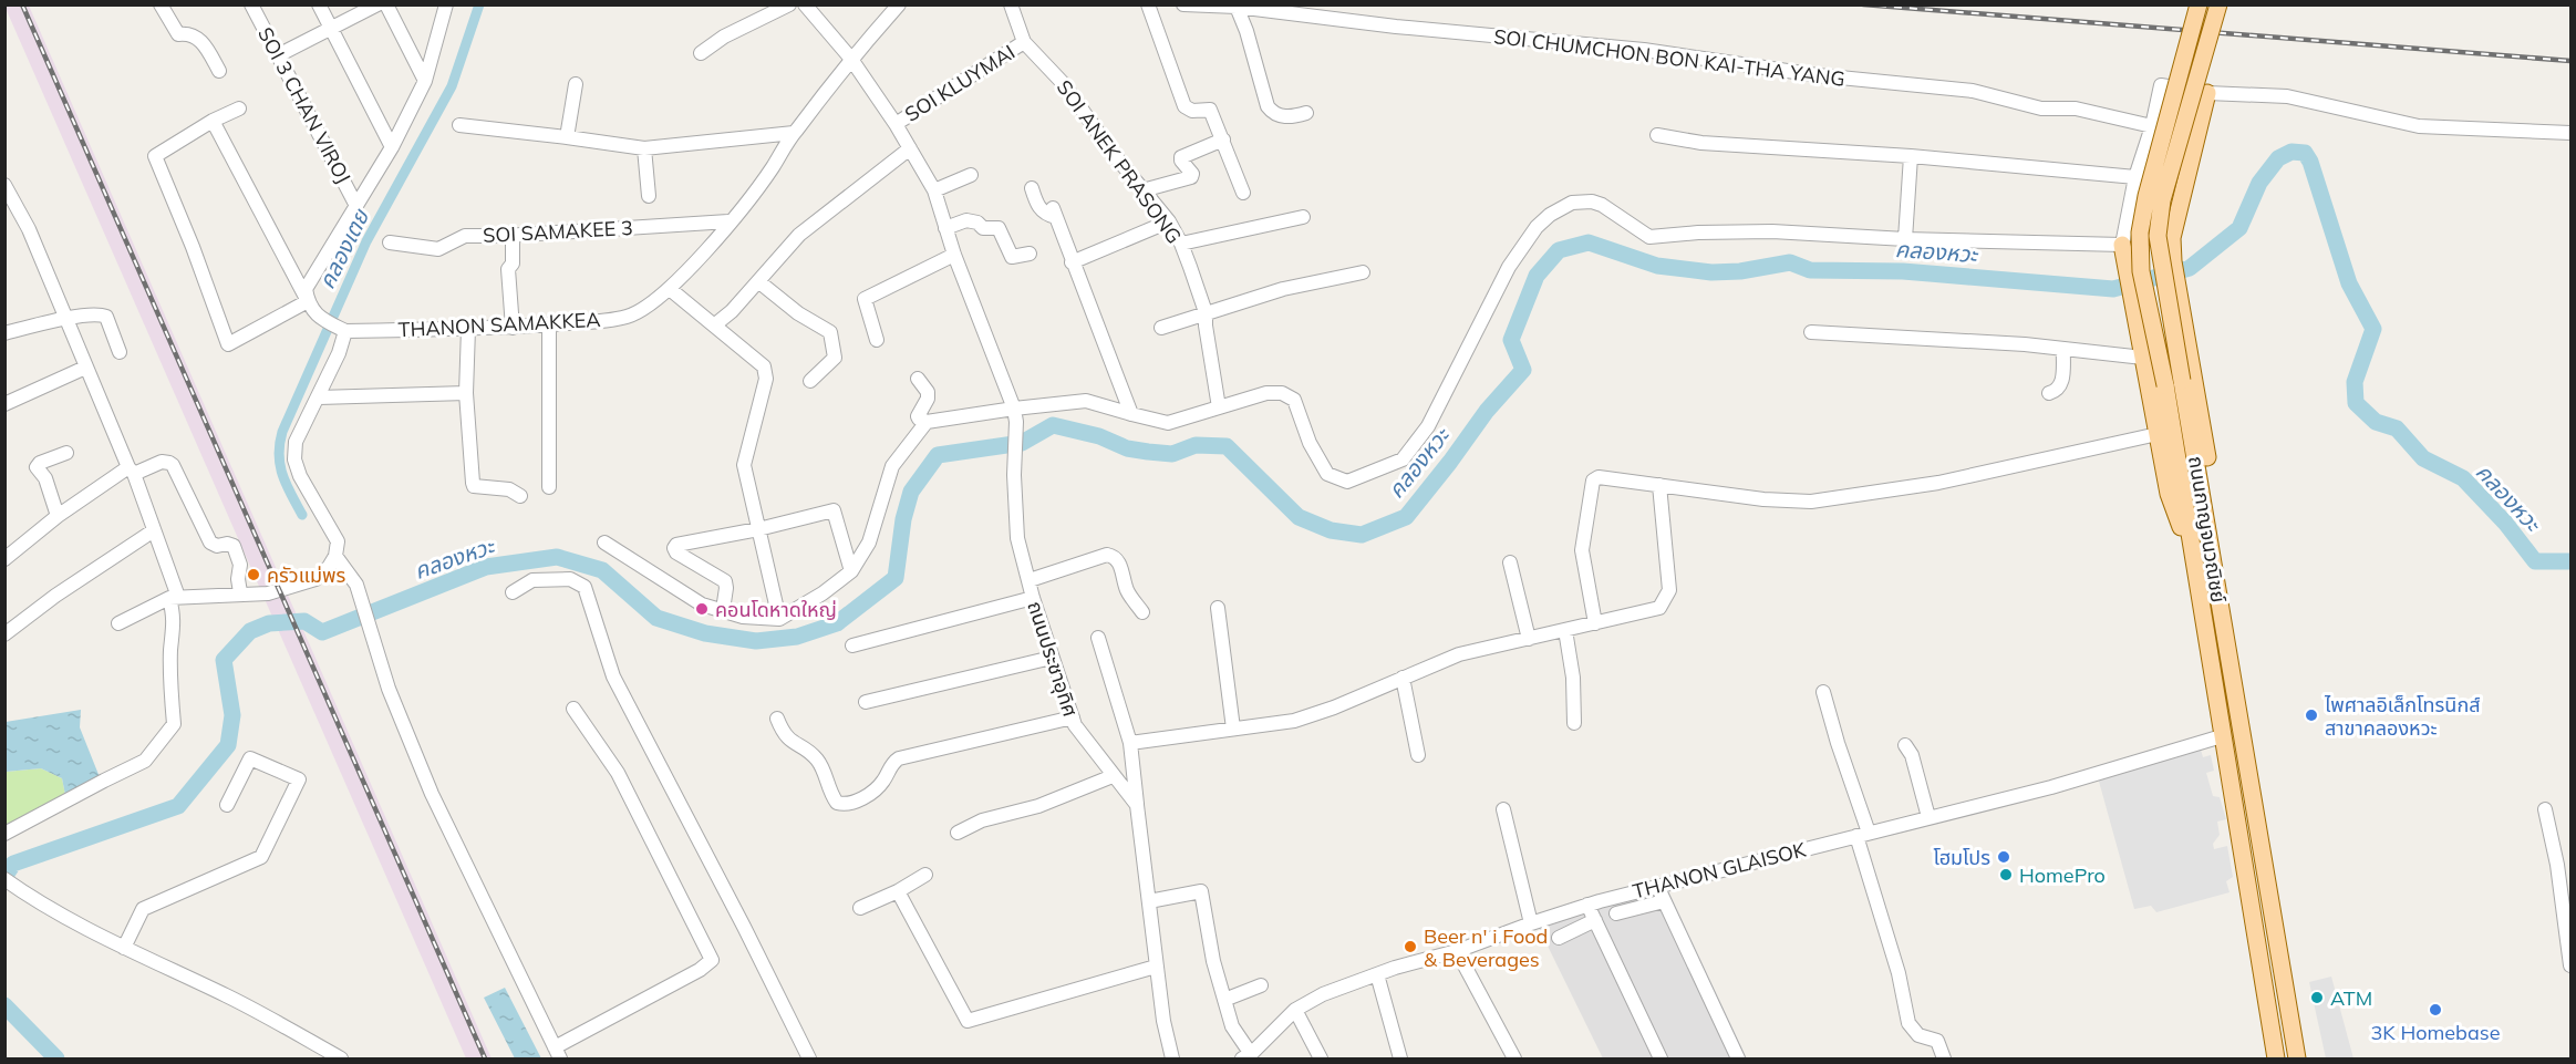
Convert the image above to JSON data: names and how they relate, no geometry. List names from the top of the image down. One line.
{"streets":{"main road":["ถนนกาญจนวณิชย์"],"street":["SOI CHUMCHON BON KAI-THA YANG","SOI KLUYMAI","SOI 3 CHAN VIROJ","SOI ANEK PRASONG","SOI SAMAKEE 3","THANON SAMAKKEA","ถนนประชาอุทิศ","THANON GLAISOK"]},"crossings":[["SOI KLUYMAI","SOI ANEK PRASONG"],["SOI SAMAKEE 3","THANON SAMAKKEA"],["ถนนกาญจนวณิชย์","THANON GLAISOK"]],"water":["คลองเตย","คลองหวะ"],"places":["ครัวแม่พร","คอนโดหาดใหญ่","ไพศาลอิเล็กโทรนิกส์ สาขาคลองหวะ","โฮมโปร","HomePro","Beer n' i Food & Beverages","ATM","3K Homebase"]}
